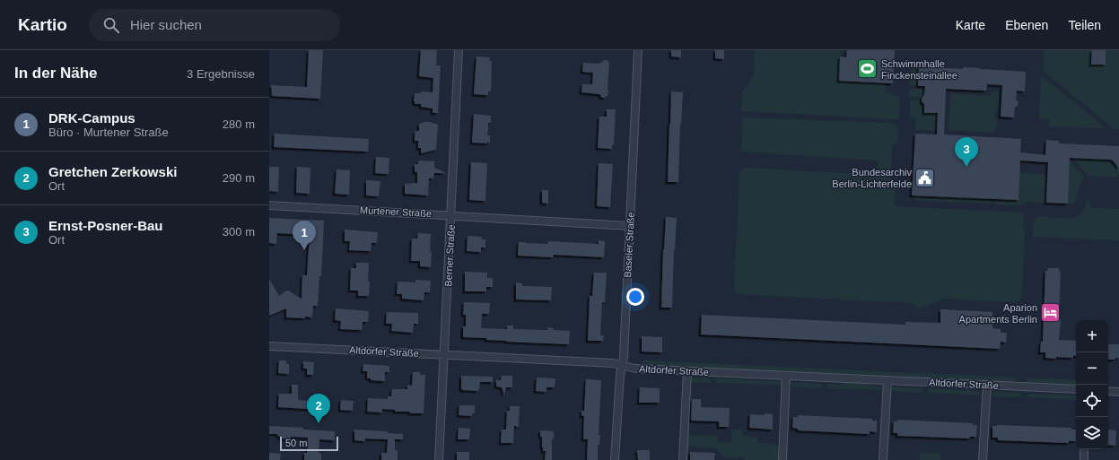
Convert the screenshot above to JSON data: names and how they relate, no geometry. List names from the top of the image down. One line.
{"streets":{"street":["Murtener Straße","Baseler Straße","Berner Straße","Altdorfer Straße"]},"crossings":[["Murtener Straße","Baseler Straße"],["Murtener Straße","Berner Straße"],["Baseler Straße","Altdorfer Straße"],["Berner Straße","Altdorfer Straße"]],"places":{"sports":["Schwimmhalle Finckensteinallee"],"public building":["Bundesarchiv Berlin-Lichterfelde"],"hotel":["Aparion Apartments Berlin"]},"scale_bar":"50 m","page":{"header":"Kartio","search":"Hier suchen","nav":["Karte","Ebenen","Teilen"],"heading":["In der Nähe","3 Ergebnisse"],"list":[{"mark":"1","name":"DRK-Campus","note":"Büro · Murtener Straße","value":"280 m"},{"mark":"2","name":"Gretchen Zerkowski","note":"Ort","value":"290 m"},{"mark":"3","name":"Ernst-Posner-Bau","note":"Ort","value":"300 m"}],"pins":["3","1","2"],"map_buttons":["+","−"],"scale":"50 m"}}
